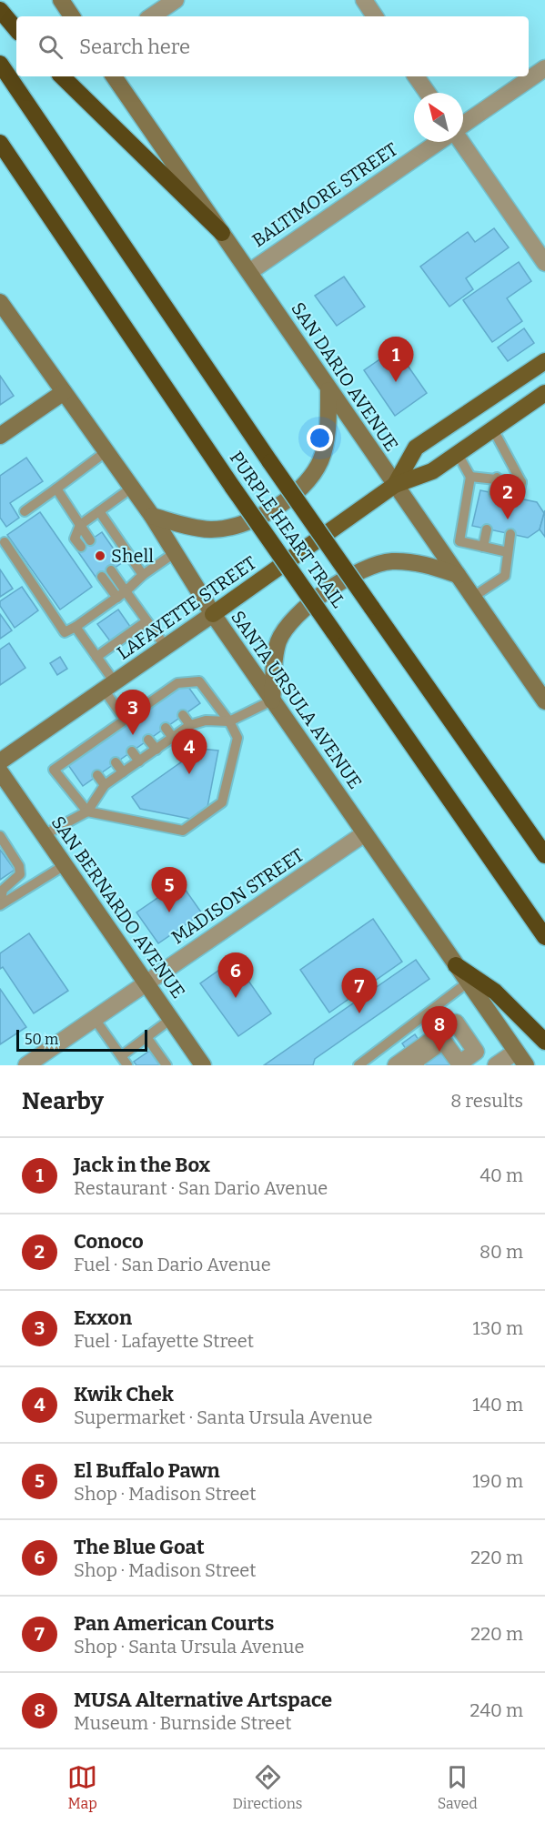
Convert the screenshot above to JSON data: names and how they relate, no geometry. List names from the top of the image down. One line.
{"streets":{"highway":["PURPLE HEART TRAIL"],"main road":["SAN DARIO AVENUE","LAFAYETTE STREET","SANTA URSULA AVENUE","SAN BERNARDO AVENUE"],"street":["BALTIMORE STREET","MADISON STREET"]},"crossings":[["BALTIMORE STREET","SAN DARIO AVENUE"],["SAN DARIO AVENUE","LAFAYETTE STREET"],["LAFAYETTE STREET","SANTA URSULA AVENUE"],["SANTA URSULA AVENUE","MADISON STREET"],["MADISON STREET","SAN BERNARDO AVENUE"]],"places":["Shell"],"scale_bar":"50 m","north":"top left","page":{"search":"Search here","pins":["1","2","3","4","5","6","7","8"],"scale":"50 m","heading":["Nearby","8 results"],"list":[{"mark":"1","name":"Jack in the Box","note":"Restaurant · San Dario Avenue","value":"40 m"},{"mark":"2","name":"Conoco","note":"Fuel · San Dario Avenue","value":"80 m"},{"mark":"3","name":"Exxon","note":"Fuel · Lafayette Street","value":"130 m"},{"mark":"4","name":"Kwik Chek","note":"Supermarket · Santa Ursula Avenue","value":"140 m"},{"mark":"5","name":"El Buffalo Pawn","note":"Shop · Madison Street","value":"190 m"},{"mark":"6","name":"The Blue Goat","note":"Shop · Madison Street","value":"220 m"},{"mark":"7","name":"Pan American Courts","note":"Shop · Santa Ursula Avenue","value":"220 m"},{"mark":"8","name":"MUSA Alternative Artspace","note":"Museum · Burnside Street","value":"240 m"}],"nav":["Map","Directions","Saved"]}}
